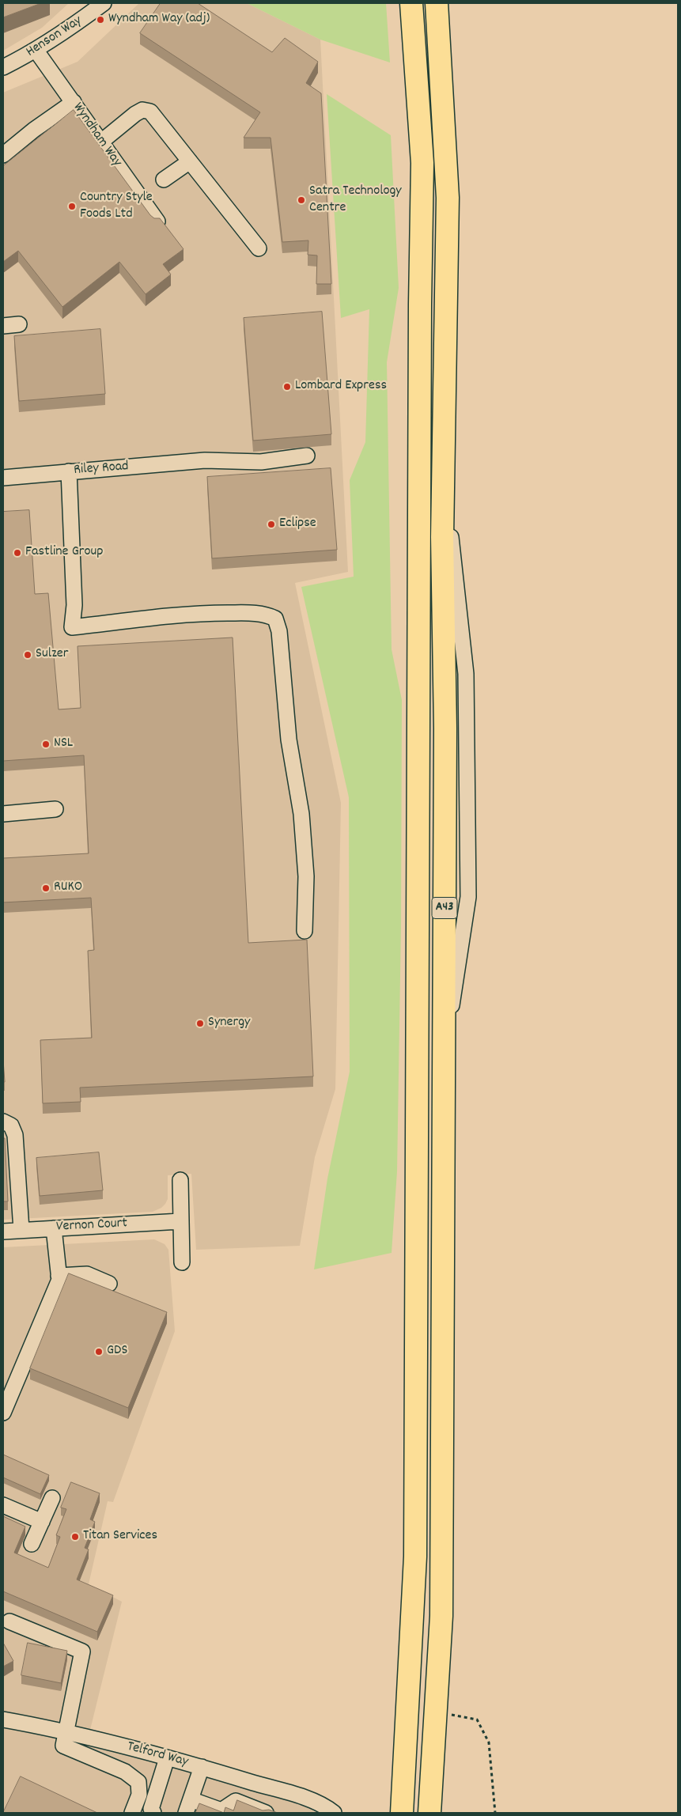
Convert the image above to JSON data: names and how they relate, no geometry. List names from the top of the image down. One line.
{"streets":{"highway":["A43"],"street":["Henson Way","Wyndham Way","Riley Road","Vernon Court","Telford Way"]},"crossings":[["Henson Way","Wyndham Way"]],"places":["Wyndham Way (adj)","Satra Technology Centre","Country Style Foods Ltd","Lombard Express","Eclipse","Fastline Group","Sulzer","NSL","RUKO","Synergy","GDS","Titan Services"]}
